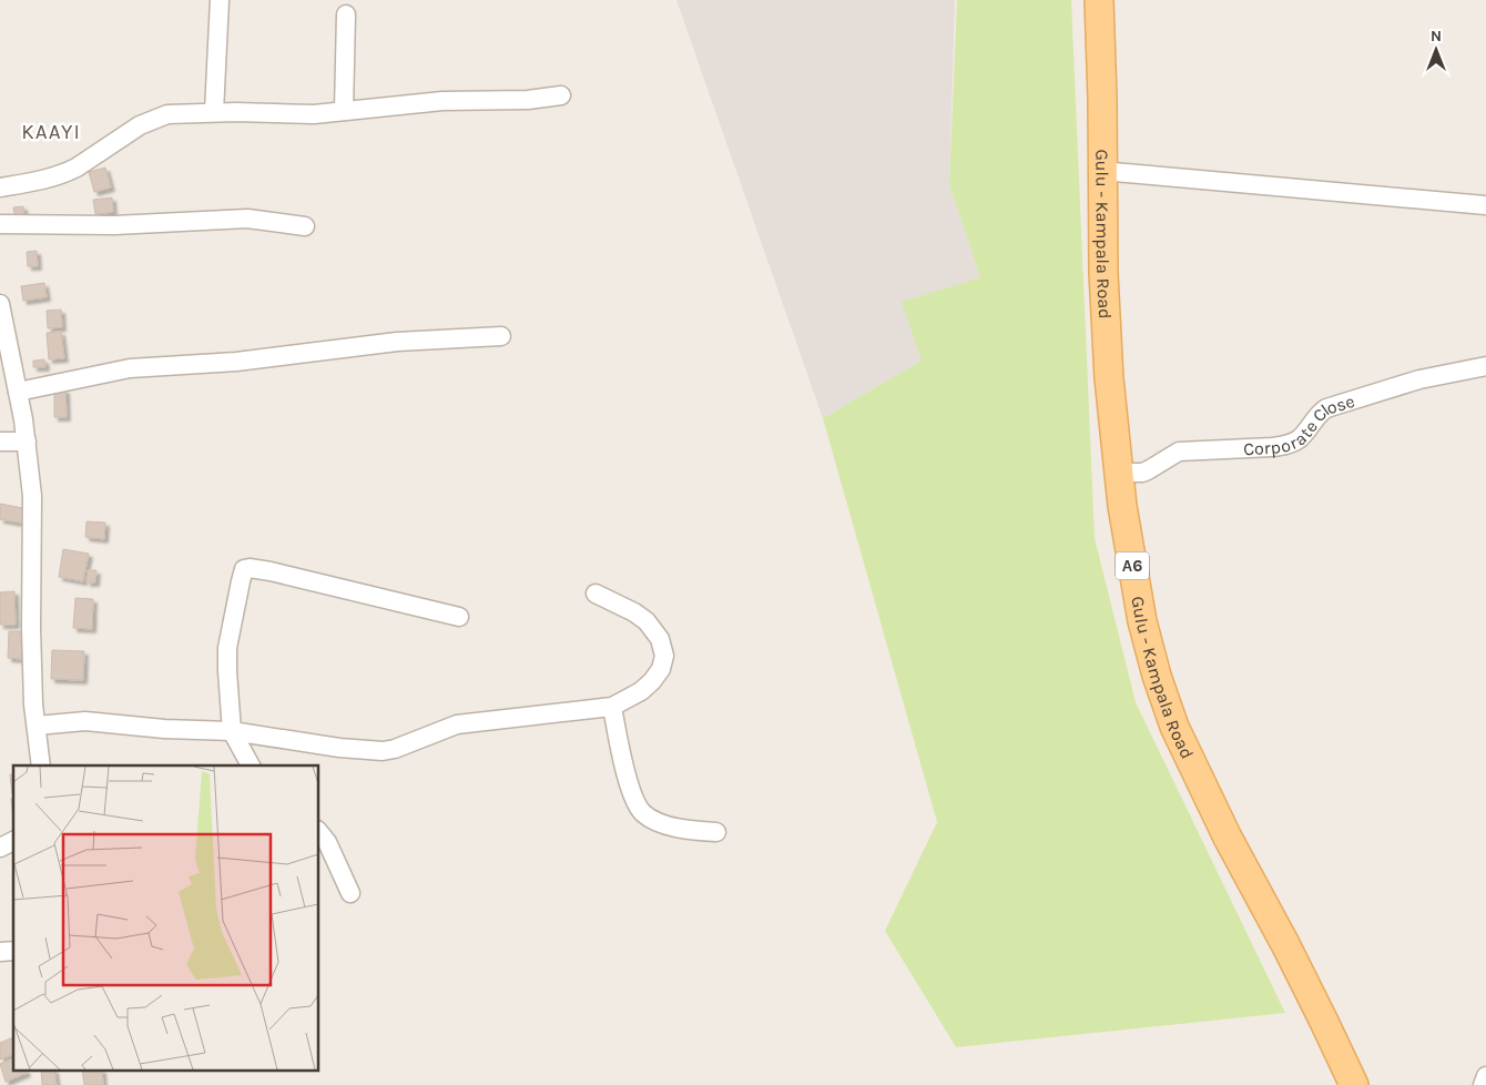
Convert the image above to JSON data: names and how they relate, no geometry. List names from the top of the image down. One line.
{"streets":{"main road":["Gulu - Kampala Road","A6"],"street":["Corporate Close"]},"crossings":[["Gulu - Kampala Road","Corporate Close"]],"districts":["KAAYI"],"north":"top"}
